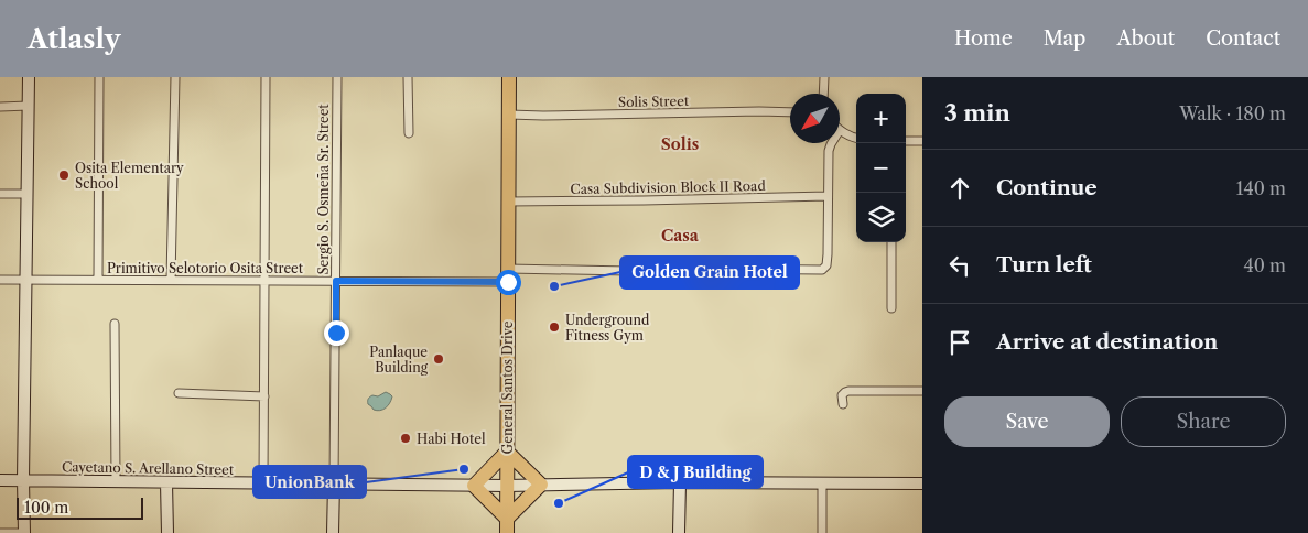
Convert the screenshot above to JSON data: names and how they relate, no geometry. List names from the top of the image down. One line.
{"streets":{"highway":["General Santos Drive"],"street":["Solis Street","Casa Subdivision Block II Road","Sergio S. Osmeña Sr. Street","Primitivo Selotorio Osita Street","Cayetano S. Arellano Street"]},"crossings":[["Solis Street","General Santos Drive"],["Casa Subdivision Block II Road","Primitivo Selotorio Osita Street"],["Casa Subdivision Block II Road","General Santos Drive"],["Sergio S. Osmeña Sr. Street","Primitivo Selotorio Osita Street"],["Sergio S. Osmeña Sr. Street","Cayetano S. Arellano Street"],["Primitivo Selotorio Osita Street","General Santos Drive"],["General Santos Drive","Cayetano S. Arellano Street"]],"districts":["Solis","Casa"],"places":["Osita Elementary School","Golden Grain Hotel","Underground Fitness Gym","Panlaque Building","Habi Hotel","UnionBank","D & J Building"],"scale_bar":"100 m","north":"bottom left","page":{"header":"Atlasly","nav":["Home","Map","About","Contact"],"heading":["3 min","Walk · 180 m"],"map_buttons":["+","−"],"list":[["Continue","140 m"],["Turn left","40 m"],"Arrive at destination"],"buttons":["Save","Share"],"scale":"100 m"}}
